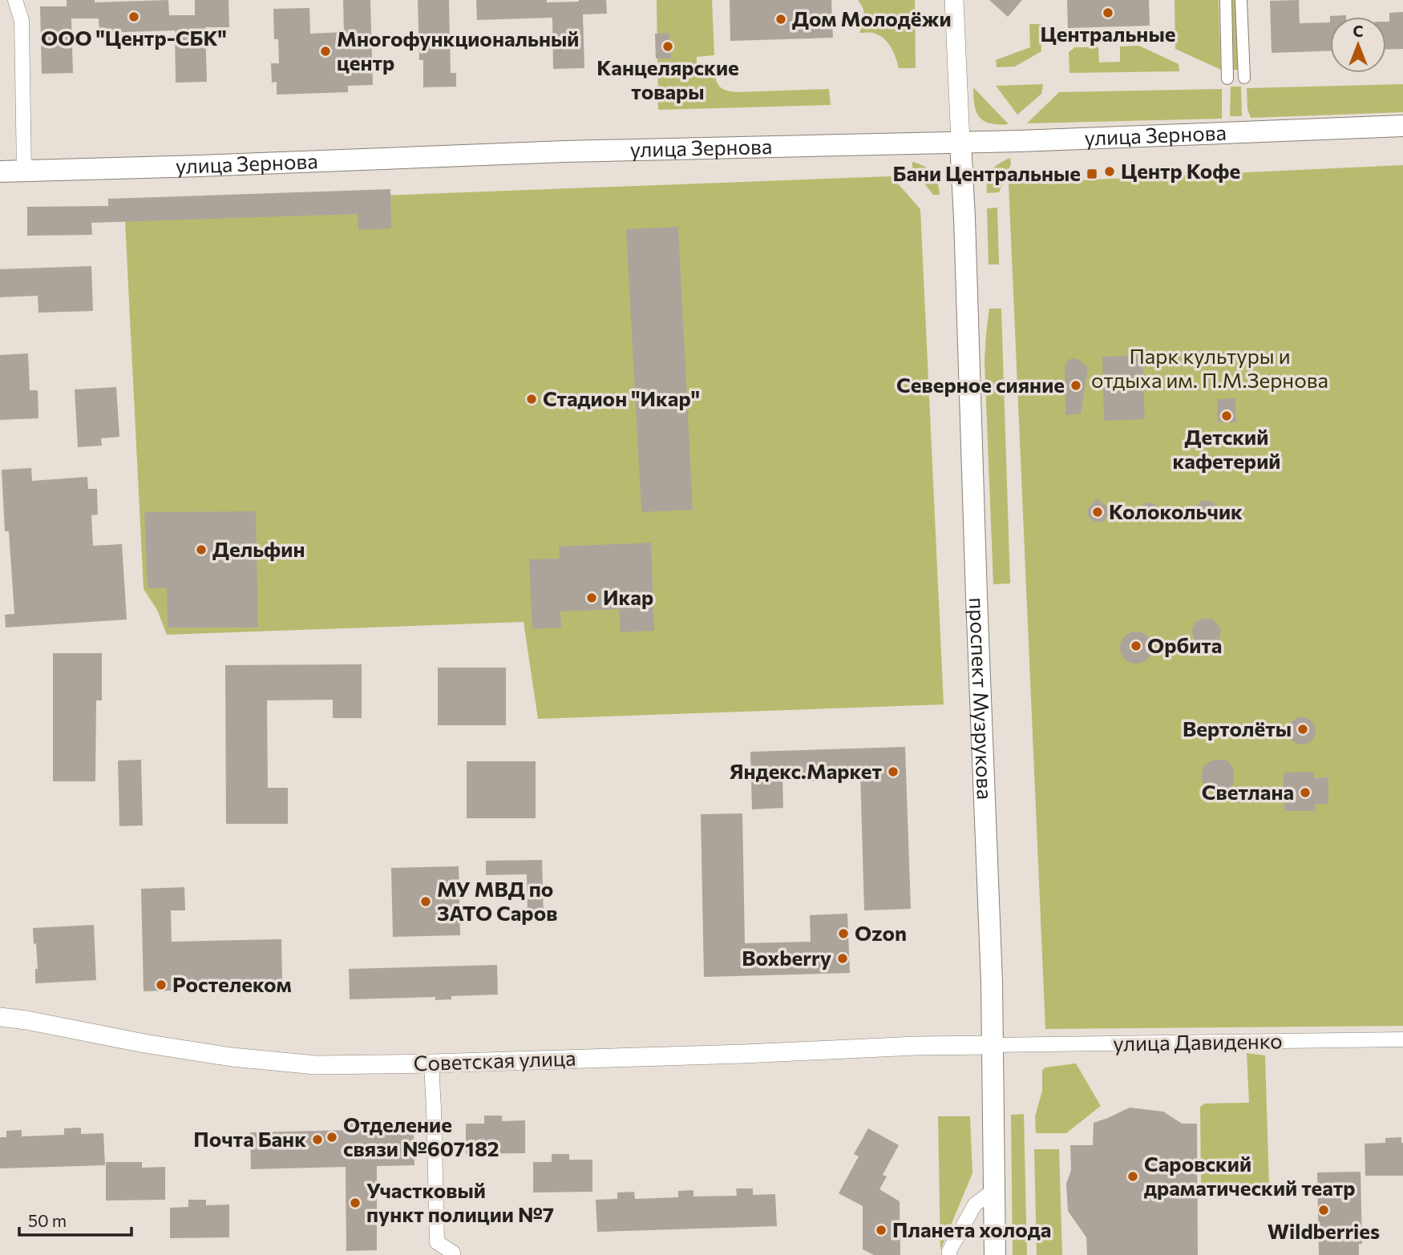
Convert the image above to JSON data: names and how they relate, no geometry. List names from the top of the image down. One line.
{"streets":{"main road":["улица Зернова","проспект Музрукова"],"street":["улица Давиденко","Советская улица"]},"crossings":[["улица Зернова","проспект Музрукова"],["проспект Музрукова","улица Давиденко"],["проспект Музрукова","Советская улица"],["улица Давиденко","Советская улица"]],"parks":["Парк культуры и отдыха им. П.М.Зернова"],"places":{"other":["Центральные","ООО \"Центр-СБК\"","Дом Молодёжи","Канцелярские товары","Многофункциональный центр","Центр Кофе","Северное сияние","Стадион \"Икар\"","Детский кафетерий","Колокольчик","Дельфин","Икар","Орбита","Вертолёты","Яндекс.Маркет","Светлана","МУ МВД по ЗАТО Саров","Ozon","Boxberry","Ростелеком","Отделение связи №607182","Почта Банк","Саровский драматический театр","Участковый пункт полиции №7","Wildberries","Планета холода"],"transit":["Бани Центральные"]},"scale_bar":"50 m","north":"top"}
